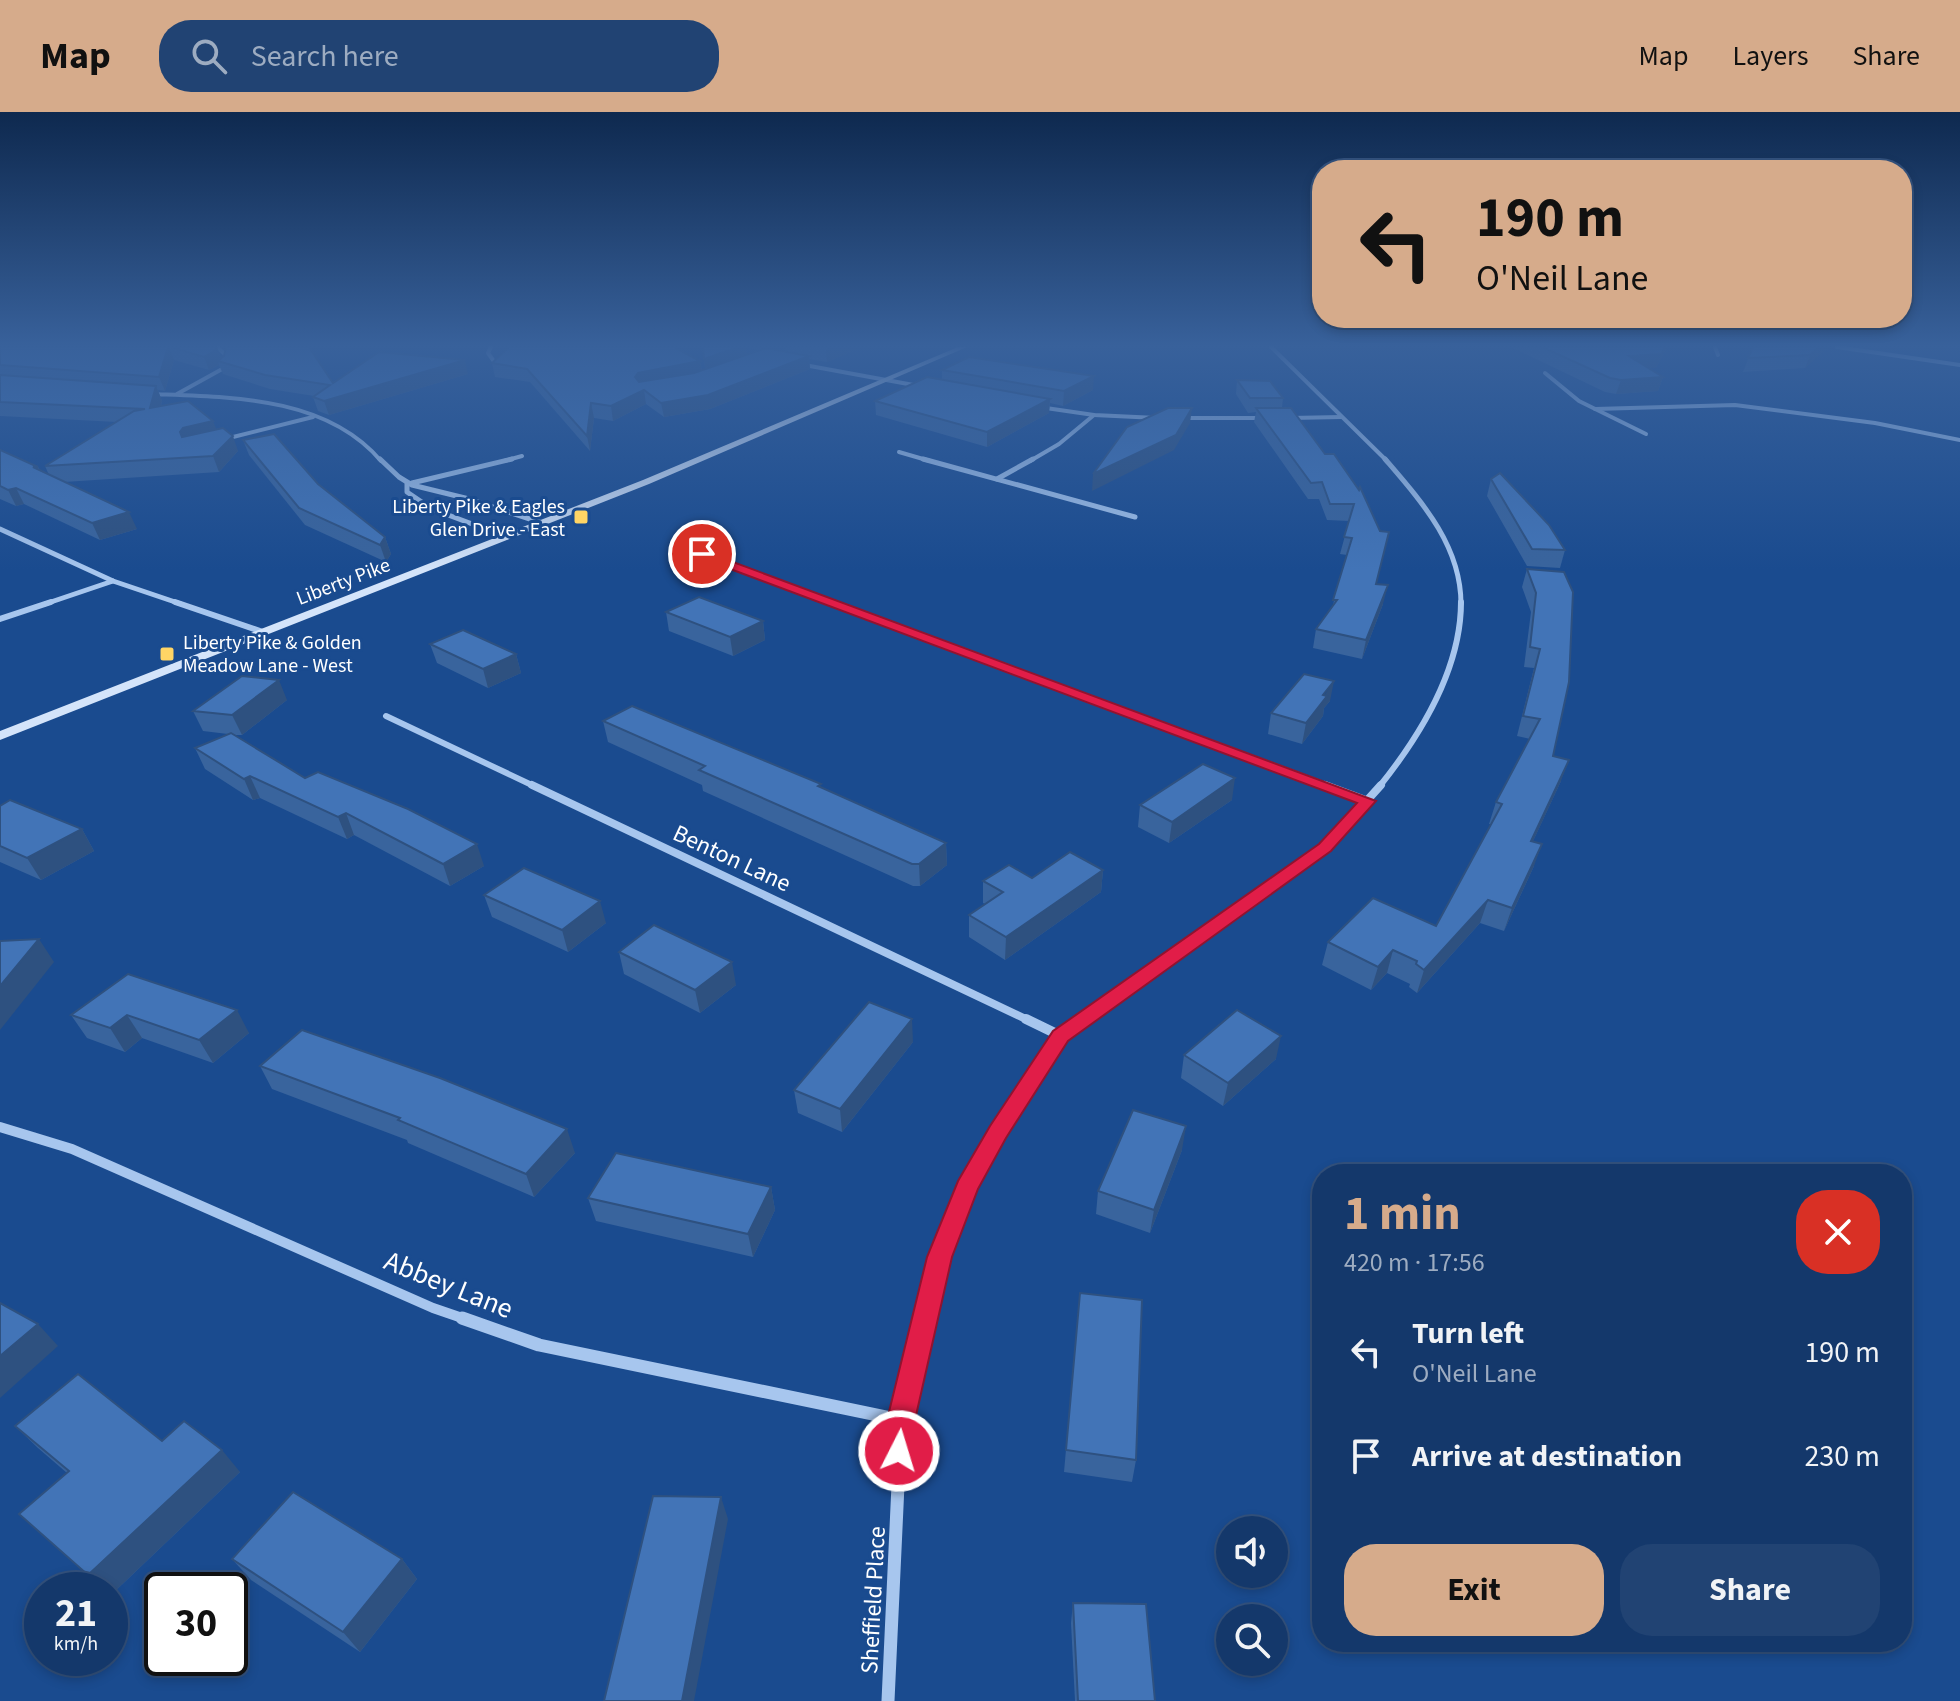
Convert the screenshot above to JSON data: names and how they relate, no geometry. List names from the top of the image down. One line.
{"streets":{"street":["Liberty Pike","Benton Lane","Abbey Lane","Sheffield Place"]},"crossings":[["Benton Lane","Sheffield Place"],["Abbey Lane","Sheffield Place"]],"places":{"transit":["Liberty Pike & Eagles Glen Drive - East","Liberty Pike & Golden Meadow Lane - West"]},"page":{"header":"Map","search":"Search here","nav":["Map","Layers","Share"],"turn":["190 m","O'Neil Lane"],"heading":["1 min","420 m · 17:56"],"list":[{"name":"Turn left","note":"O'Neil Lane","value":"190 m"},{"name":"Arrive at destination","value":"230 m"}],"buttons":["Exit","Share"],"speed":"21 km/h","limit":"30"}}
